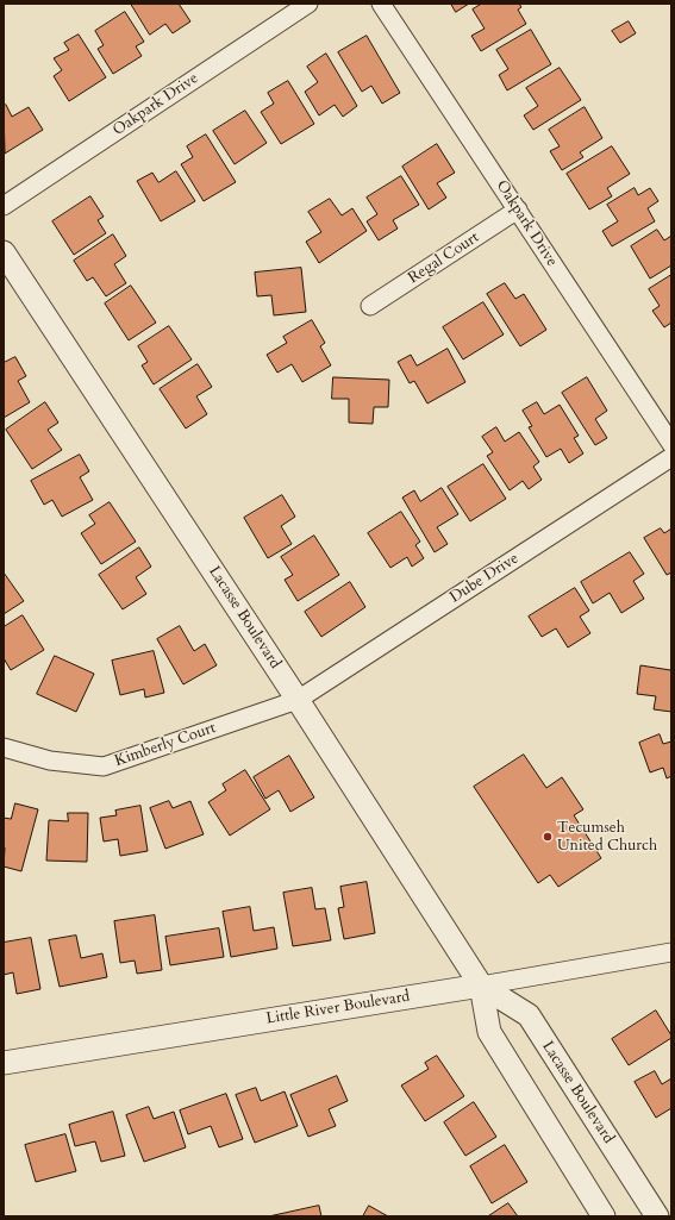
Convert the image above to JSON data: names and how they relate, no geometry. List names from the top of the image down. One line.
{"streets":{"street":["Oakpark Drive","Regal Court","Dube Drive","Lacasse Boulevard","Kimberly Court","Little River Boulevard"]},"crossings":[["Oakpark Drive","Regal Court"],["Dube Drive","Lacasse Boulevard"],["Dube Drive","Kimberly Court"],["Lacasse Boulevard","Kimberly Court"],["Lacasse Boulevard","Little River Boulevard"]],"places":["Tecumseh United Church"]}
